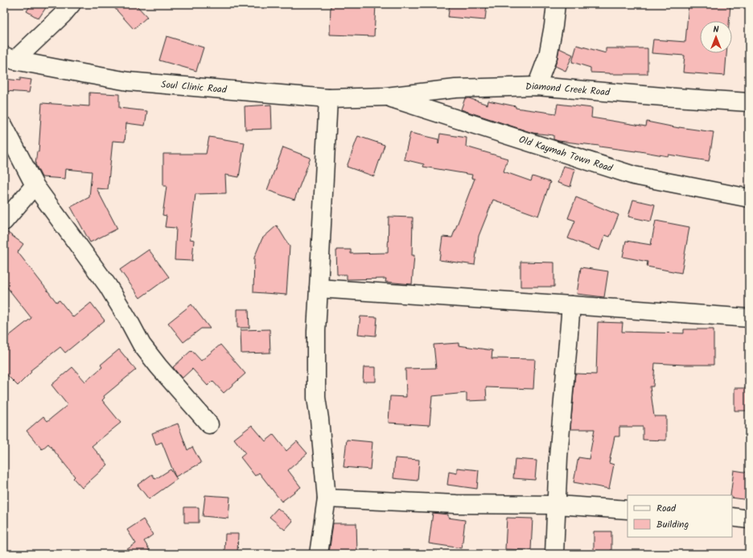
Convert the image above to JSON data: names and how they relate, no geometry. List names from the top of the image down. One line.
{"streets":{"street":["Soul Clinic Road","Diamond Creek Road","Old Kaymah Town Road"]},"crossings":[["Soul Clinic Road","Diamond Creek Road"],["Soul Clinic Road","Old Kaymah Town Road"],["Diamond Creek Road","Old Kaymah Town Road"]],"legend":["Road","Building"],"north":"top"}
